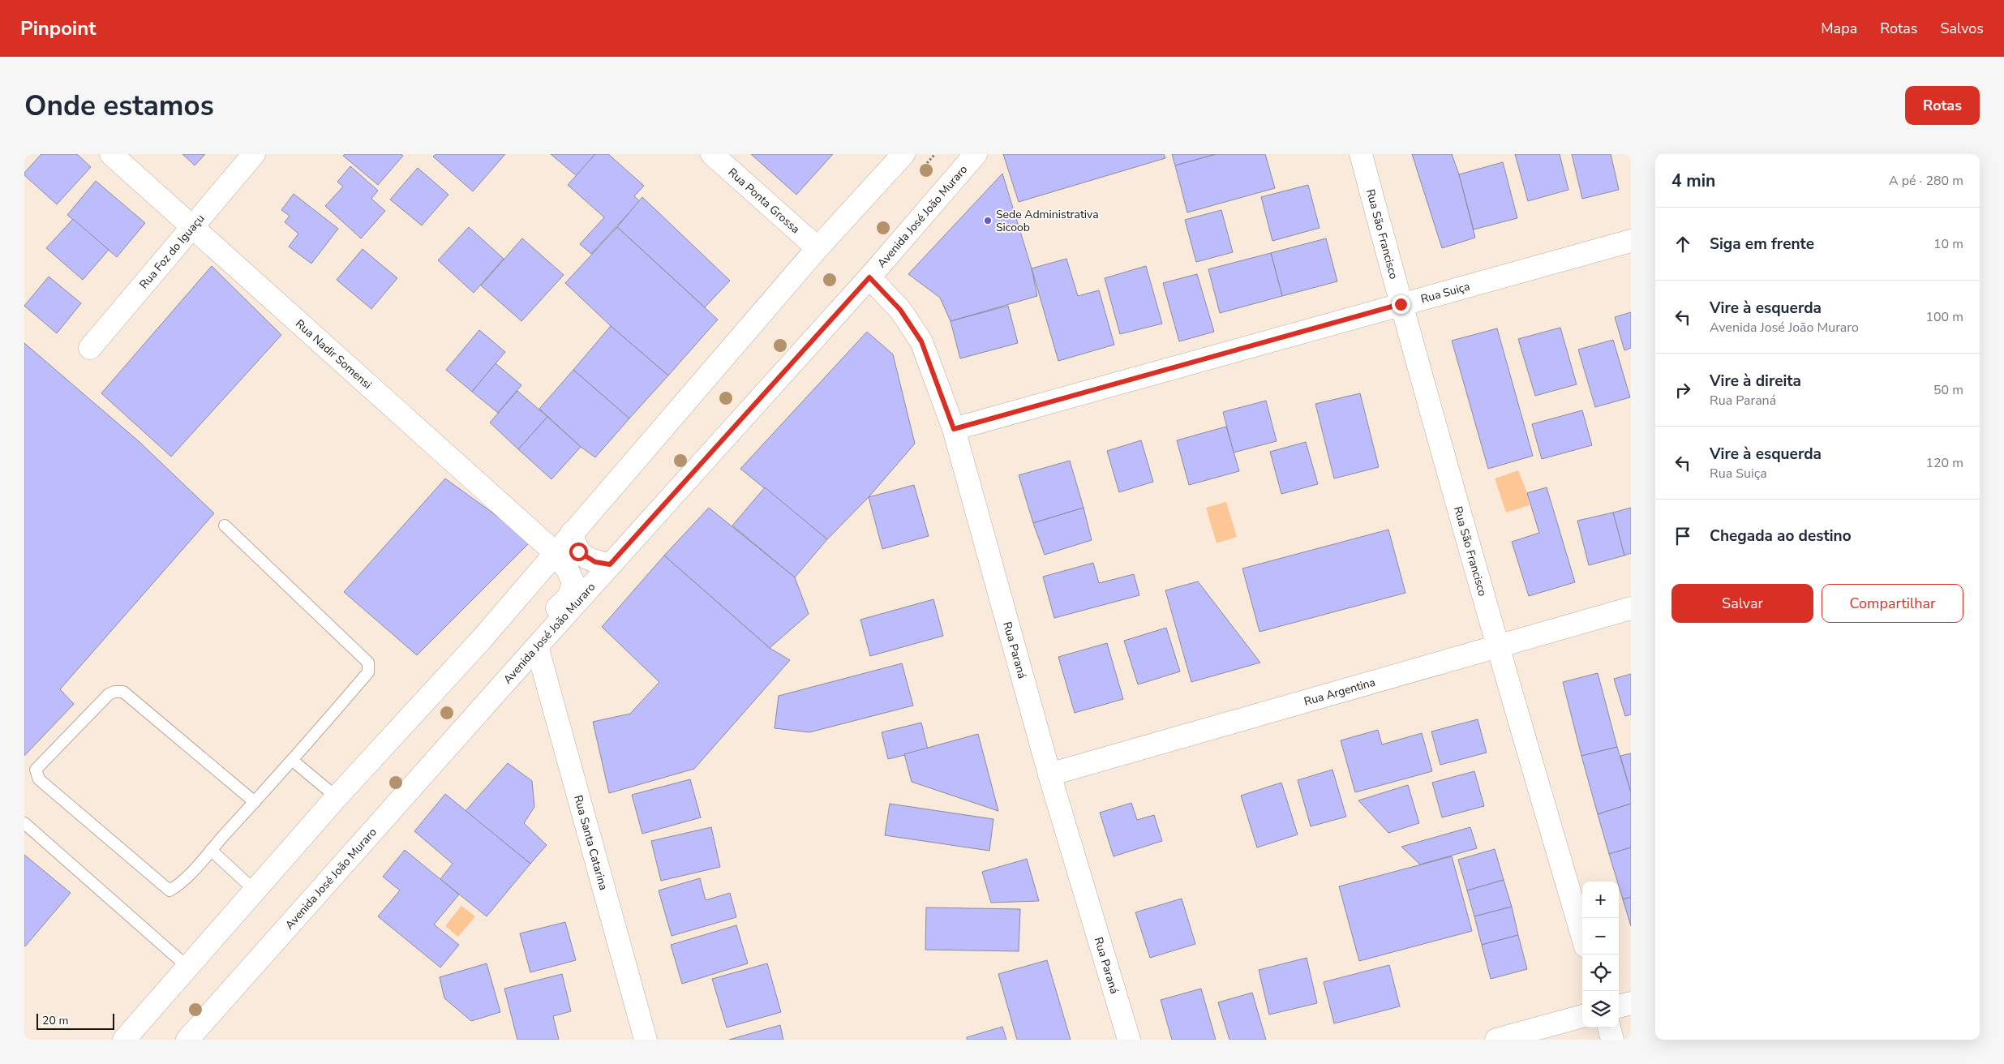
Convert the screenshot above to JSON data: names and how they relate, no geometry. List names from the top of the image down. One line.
{"streets":{"street":["Rua Ponta Grossa","Avenida José João Muraro","Rua São Francisco","Rua Foz do Iguaçu","Rua Suiça","Rua Nadir Somensi","Rua Paraná","Rua Argentina","Rua Santa Catarina"]},"crossings":[["Avenida José João Muraro","Rua Nadir Somensi"],["Avenida José João Muraro","Rua Paraná"],["Avenida José João Muraro","Rua Santa Catarina"],["Rua São Francisco","Rua Suiça"],["Rua São Francisco","Rua Argentina"],["Rua Foz do Iguaçu","Rua Nadir Somensi"],["Rua Suiça","Rua Paraná"],["Rua Nadir Somensi","Rua Santa Catarina"],["Rua Paraná","Rua Argentina"]],"places":["Sede Administrativa Sicoob"],"scale_bar":"20 m","page":{"header":"Pinpoint","nav":["Mapa","Rotas","Salvos"],"buttons":["Rotas",["Salvar","Compartilhar"]],"title":"Onde estamos","heading":["4 min","A pé · 280 m"],"list":[["Siga em frente","10 m"],["Vire à esquerda","Avenida José João Muraro","100 m"],["Vire à direita","Rua Paraná","50 m"],["Vire à esquerda","Rua Suiça","120 m"],"Chegada ao destino"],"map_buttons":["+","−"],"scale":"20 m"}}
